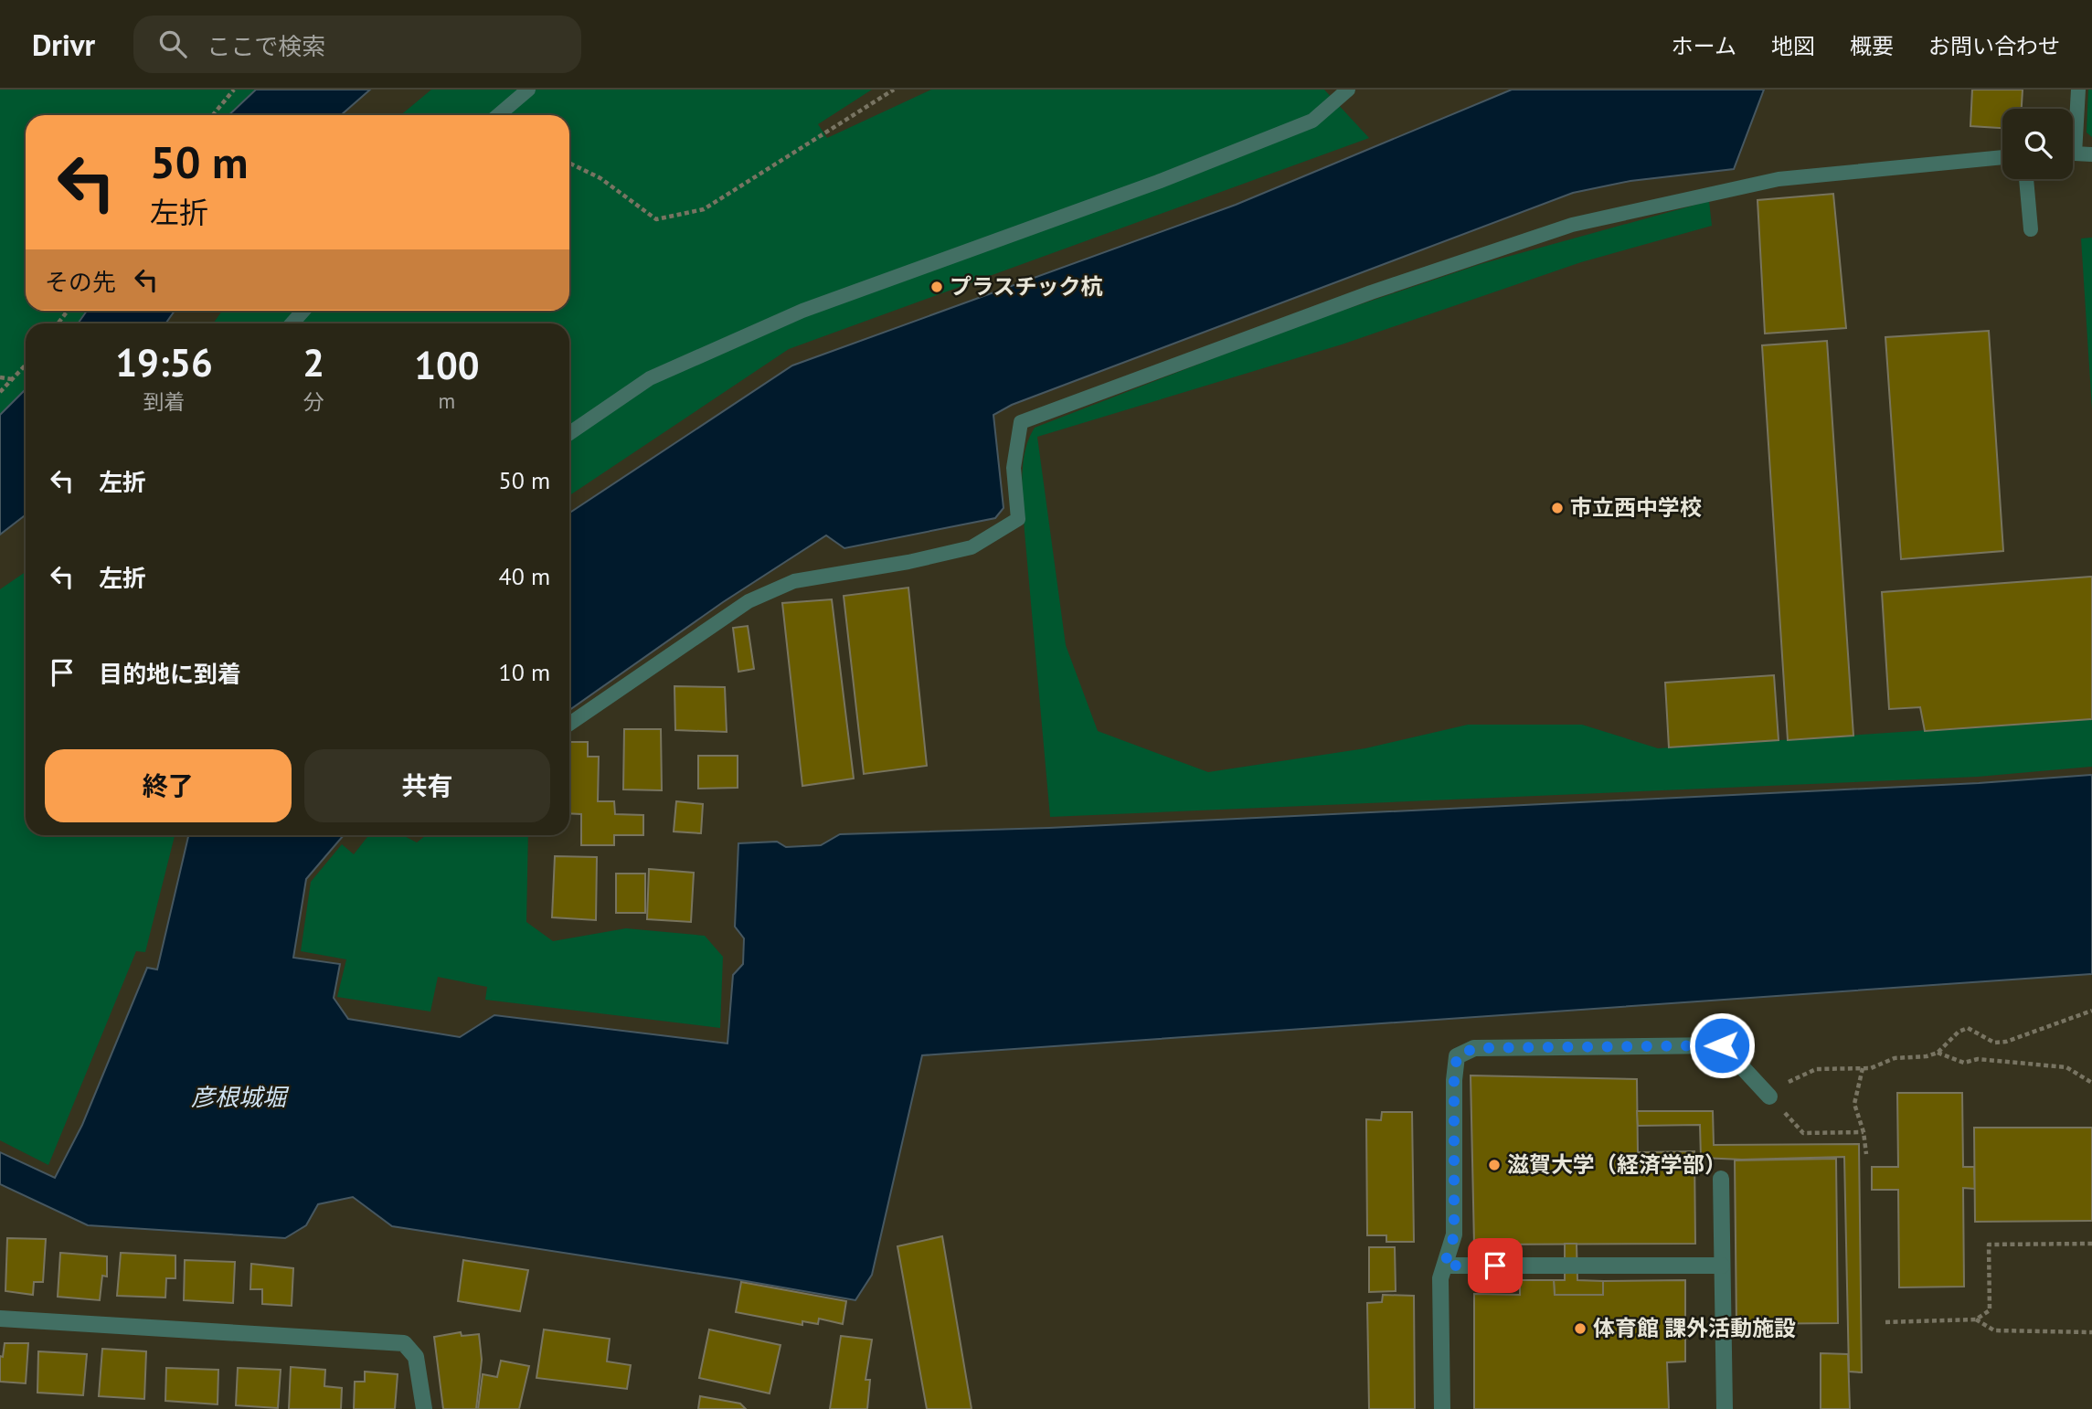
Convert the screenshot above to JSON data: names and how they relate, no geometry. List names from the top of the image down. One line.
{"water":["彦根城堀"],"places":["プラスチック杭","市立西中学校","滋賀大学（経済学部）","体育館 課外活動施設"],"page":{"header":"Drivr","search":"ここで検索","nav":["ホーム","地図","概要","お問い合わせ"],"turn":["50 m","左折"],"then":"その先","eta":["19:56","到着","2","分","100","m"],"list":[{"name":"左折","value":"50 m"},{"name":"左折","value":"40 m"},{"name":"目的地に到着","value":"10 m"}],"buttons":["終了","共有"]}}
